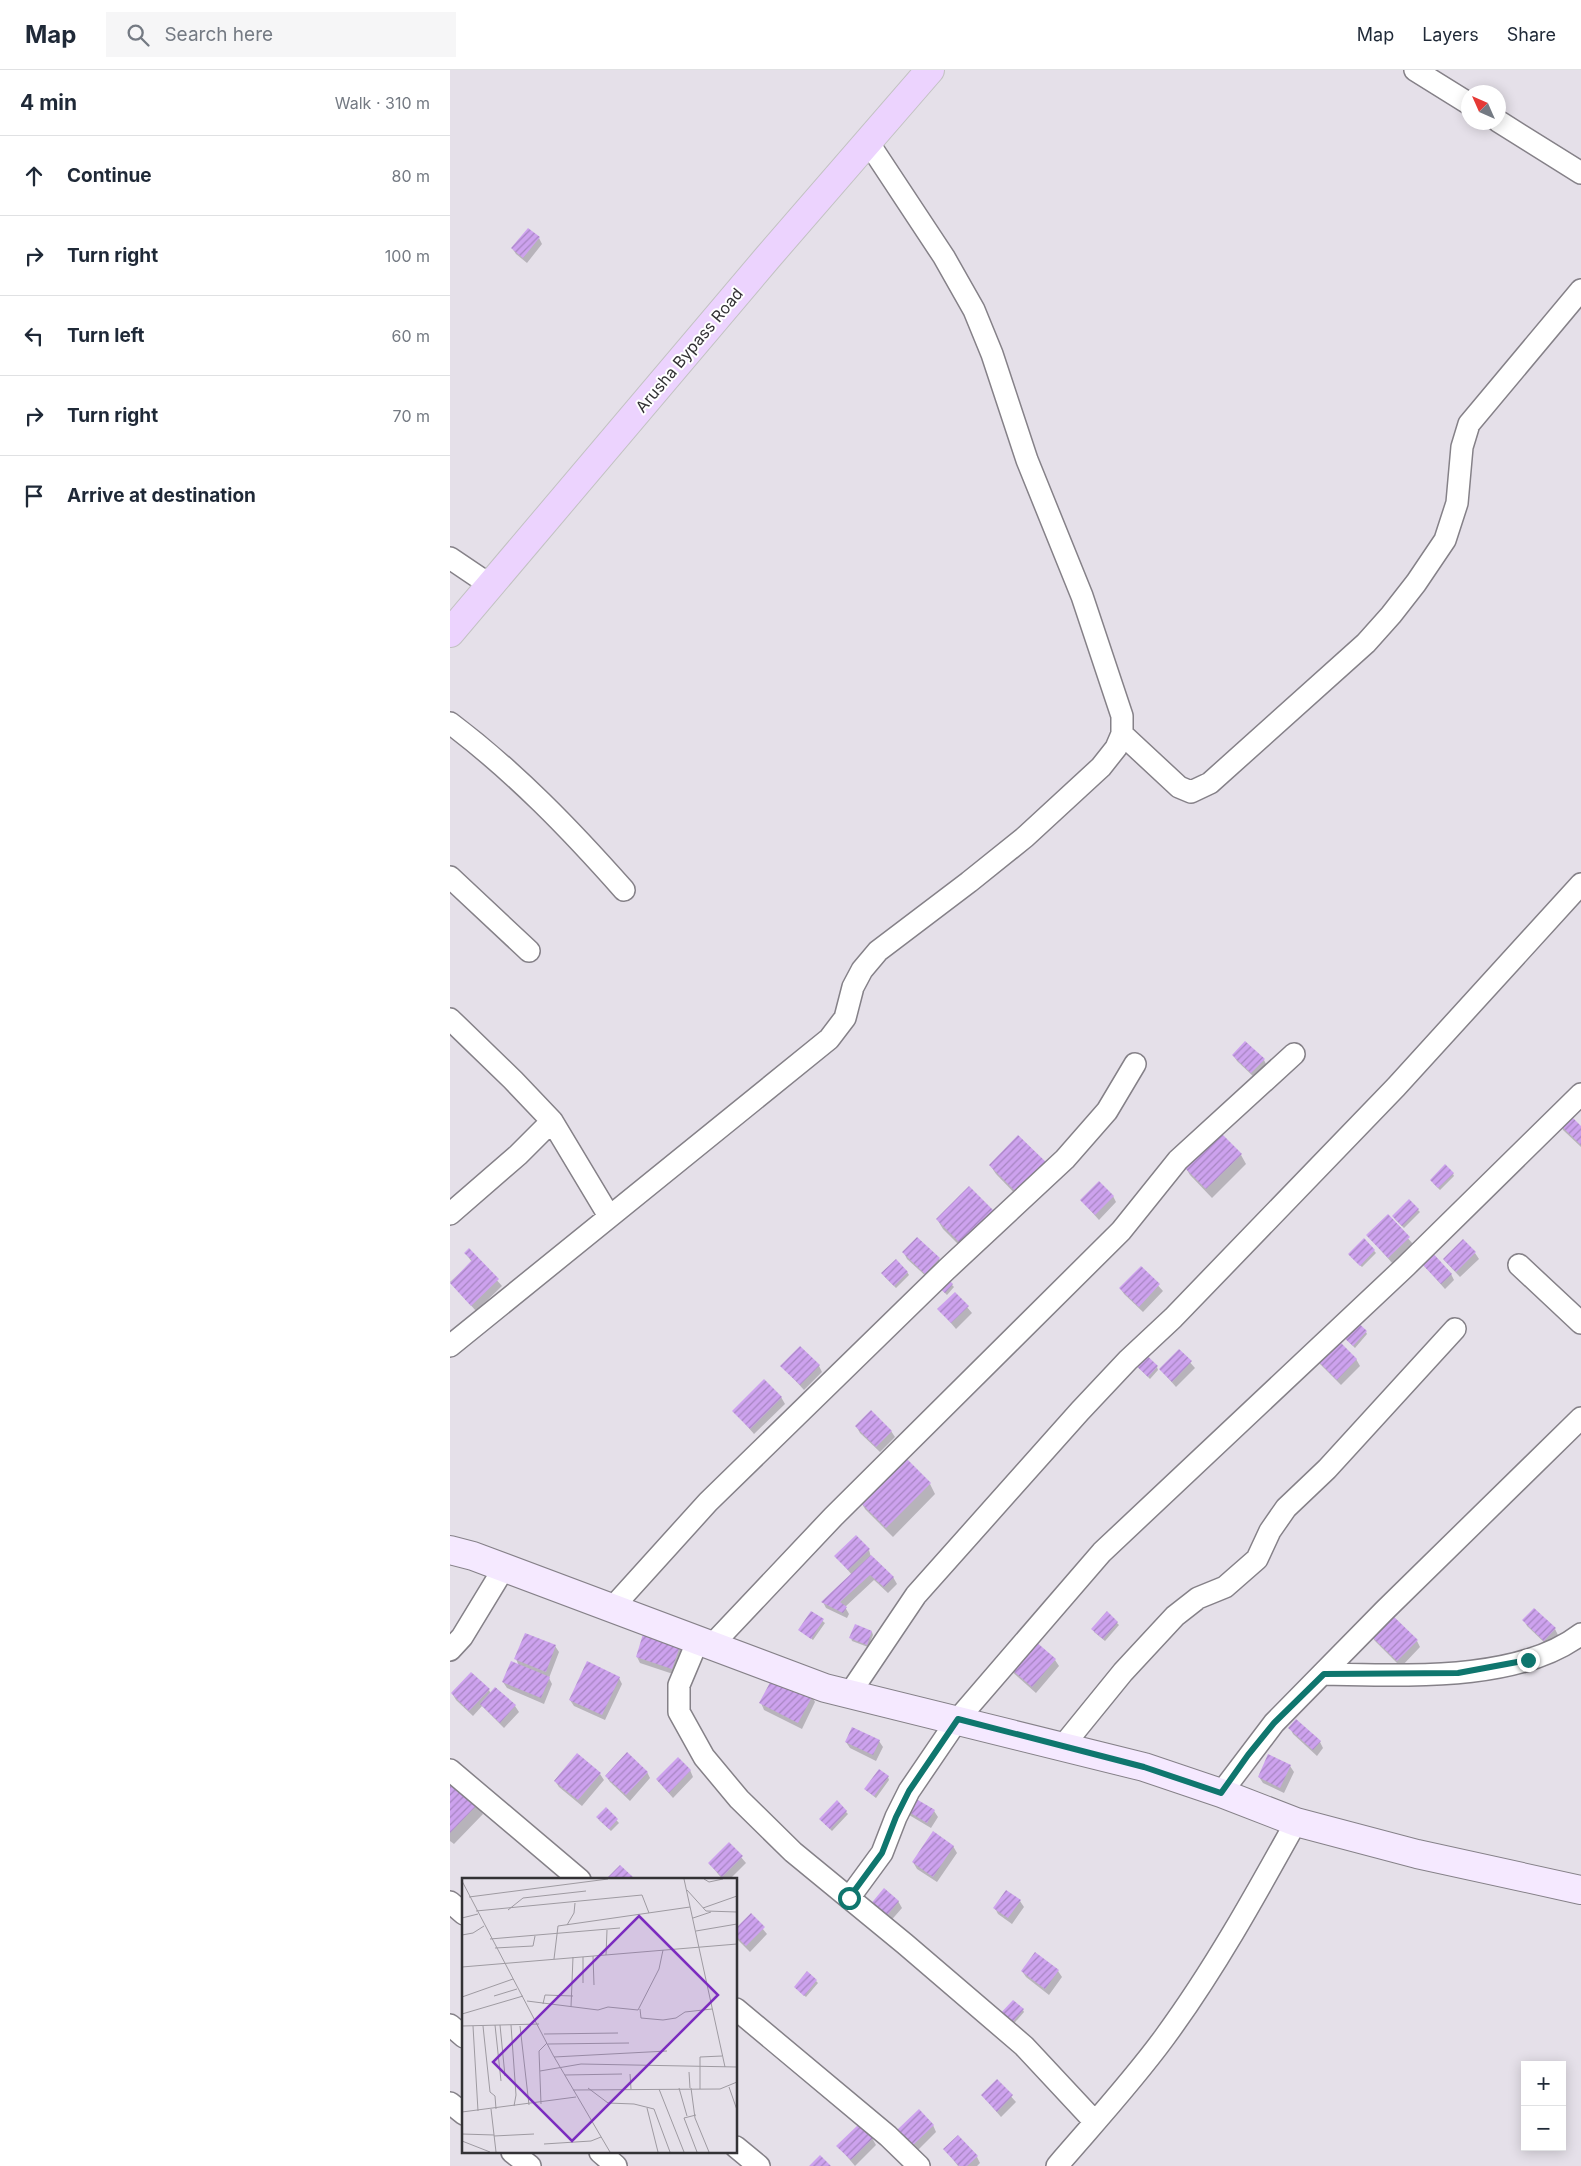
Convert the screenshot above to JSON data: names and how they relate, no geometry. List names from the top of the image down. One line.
{"streets":{"main road":["Arusha Bypass Road"]},"north":"top left","page":{"header":"Map","search":"Search here","nav":["Map","Layers","Share"],"heading":["4 min","Walk · 310 m"],"list":[["Continue","80 m"],["Turn right","100 m"],["Turn left","60 m"],["Turn right","70 m"],"Arrive at destination"],"map_buttons":["+","−"]}}
